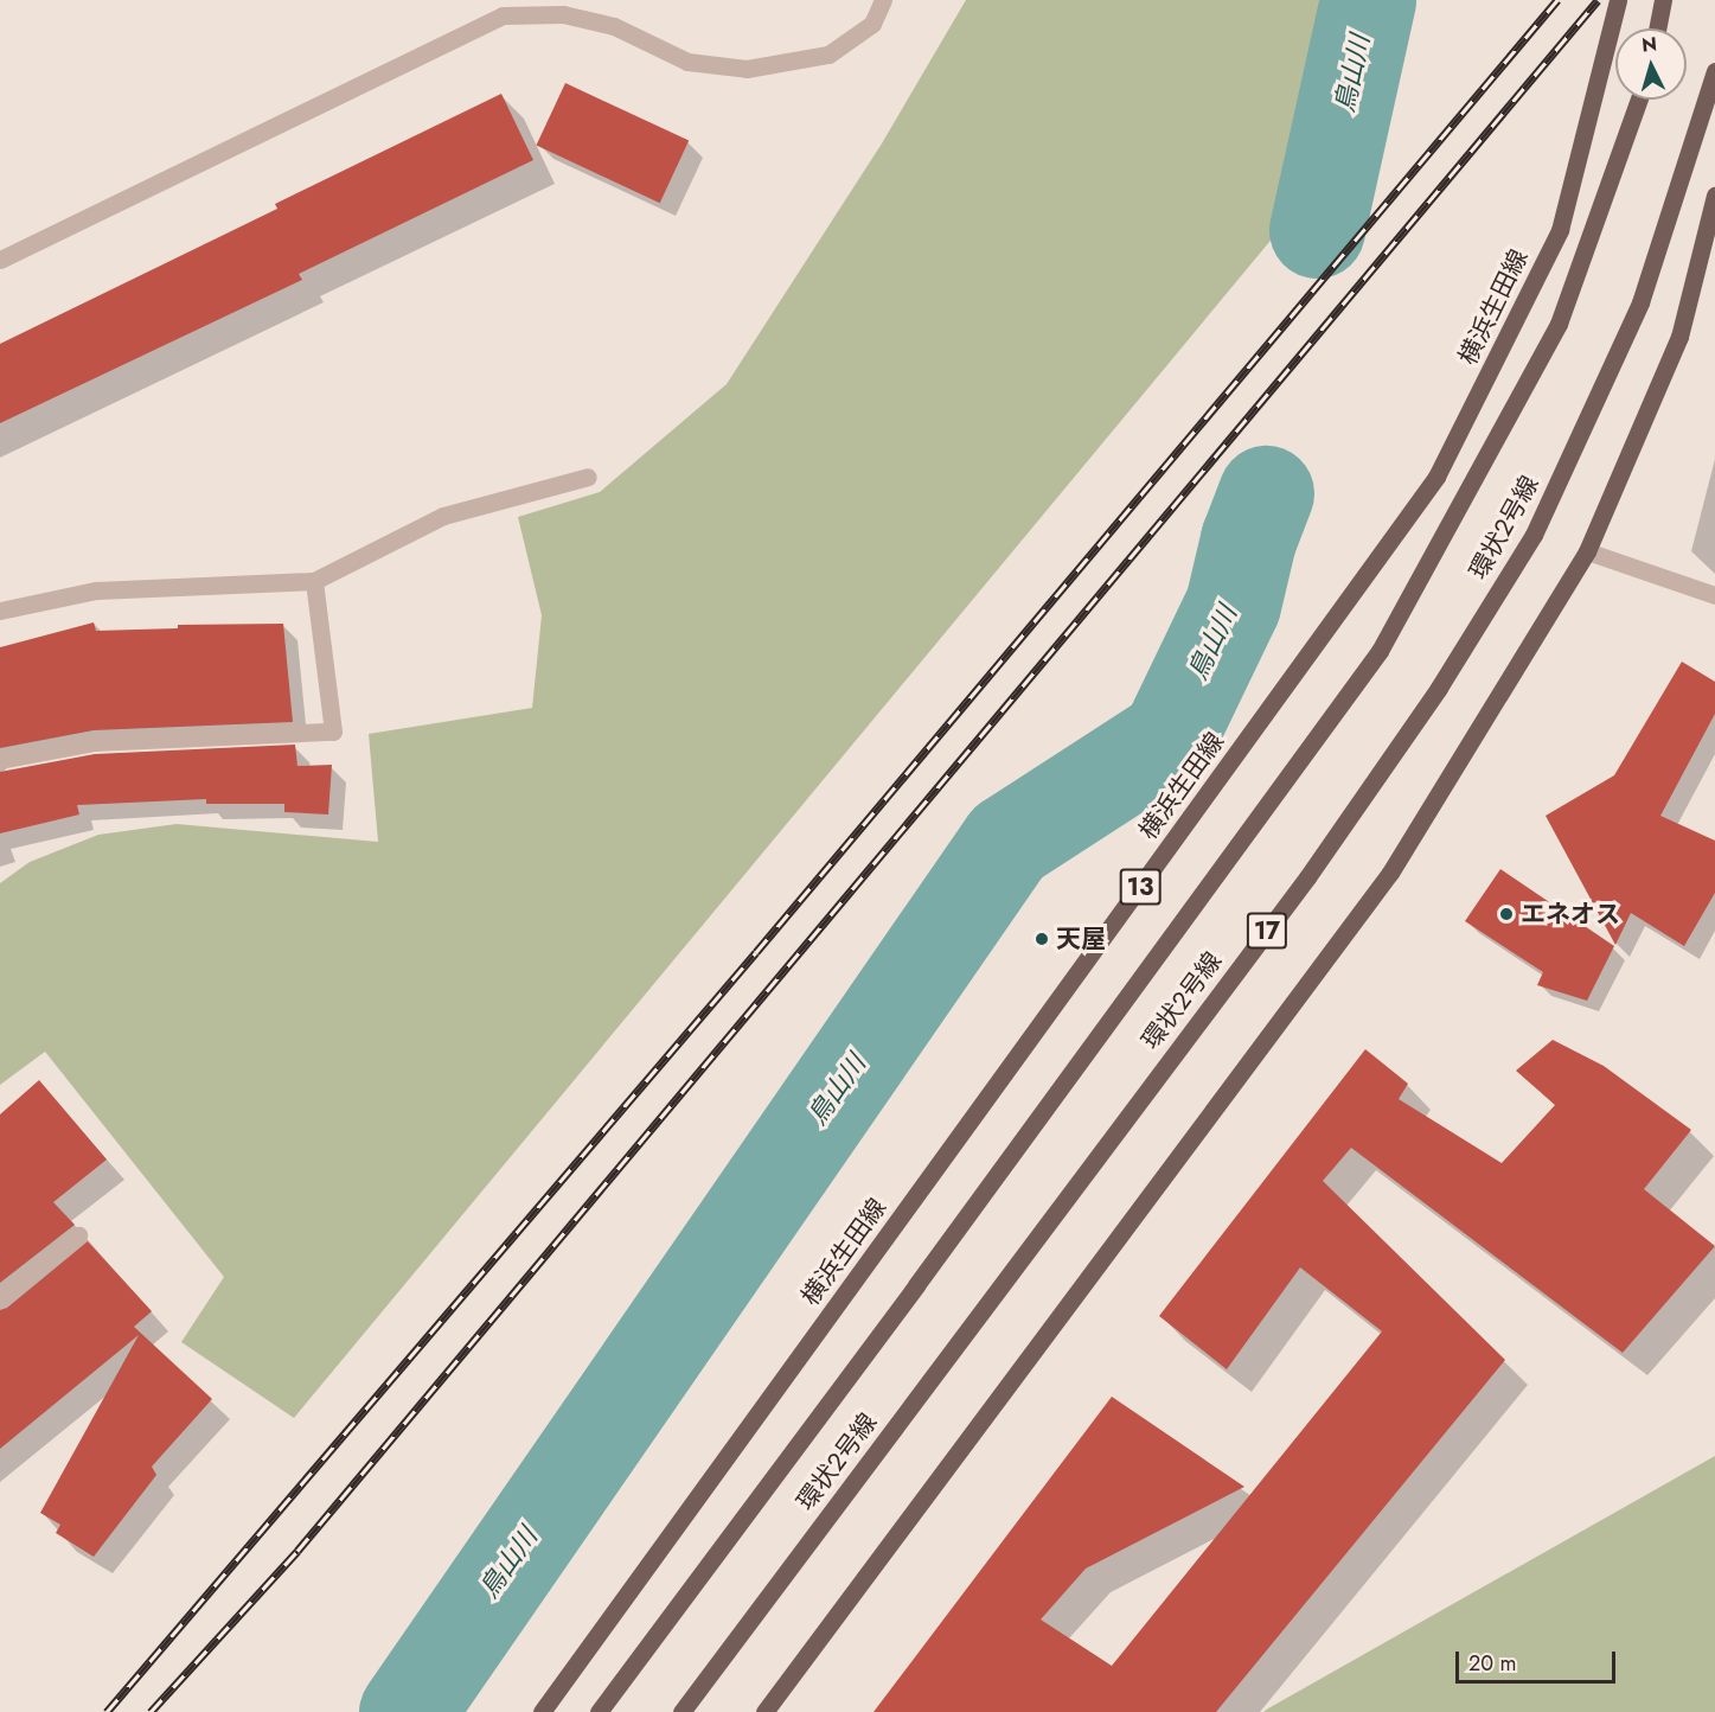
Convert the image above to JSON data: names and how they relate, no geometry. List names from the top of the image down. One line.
{"streets":{"main road":["横浜生田線","環状2号線","13","17"]},"water":["鳥山川"],"places":["エネオス","天屋"],"scale_bar":"20 m","north":"top"}
